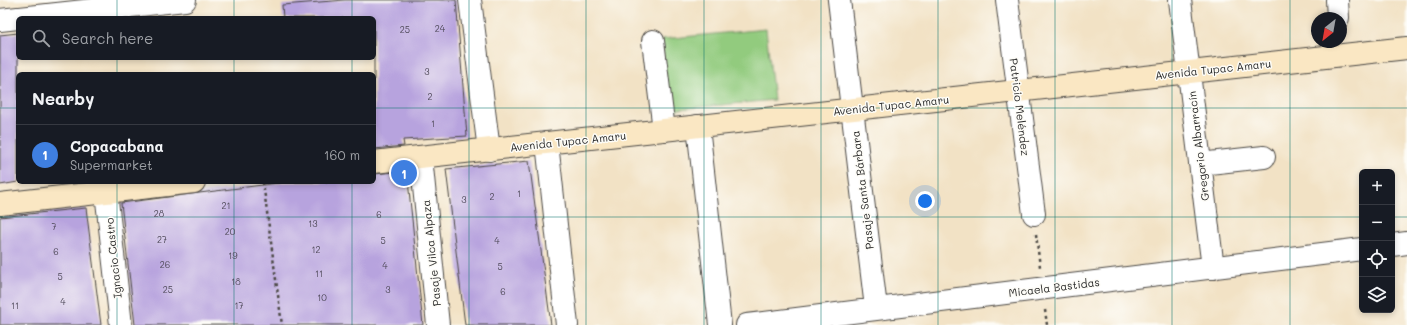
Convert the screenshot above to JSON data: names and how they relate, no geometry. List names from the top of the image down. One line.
{"streets":{"street":["Avenida Tupac Amaru","Patricio Meléndez","Gregorio Albarracín","Pasaje Santa Bárbara","Pasaje Vilca Alpaza","Ignacio Castro","Micaela Bastidas"]},"crossings":[["Avenida Tupac Amaru","Patricio Meléndez"],["Avenida Tupac Amaru","Gregorio Albarracín"],["Avenida Tupac Amaru","Pasaje Santa Bárbara"],["Avenida Tupac Amaru","Pasaje Vilca Alpaza"],["Gregorio Albarracín","Micaela Bastidas"],["Pasaje Santa Bárbara","Micaela Bastidas"]],"house_numbers":["24","25","3","2","1","1","2","3","21","28","6","13","7","20","27","5","4","12","6","19","26","4","5","11","5","18","25","3","6","10","4","11","17"],"north":"bottom left","page":{"search":"Search here","heading":"Nearby","list":[{"mark":"1","name":"Copacabana","note":"Supermarket","value":"160 m"}],"pins":"1","map_buttons":["+","−"]}}
